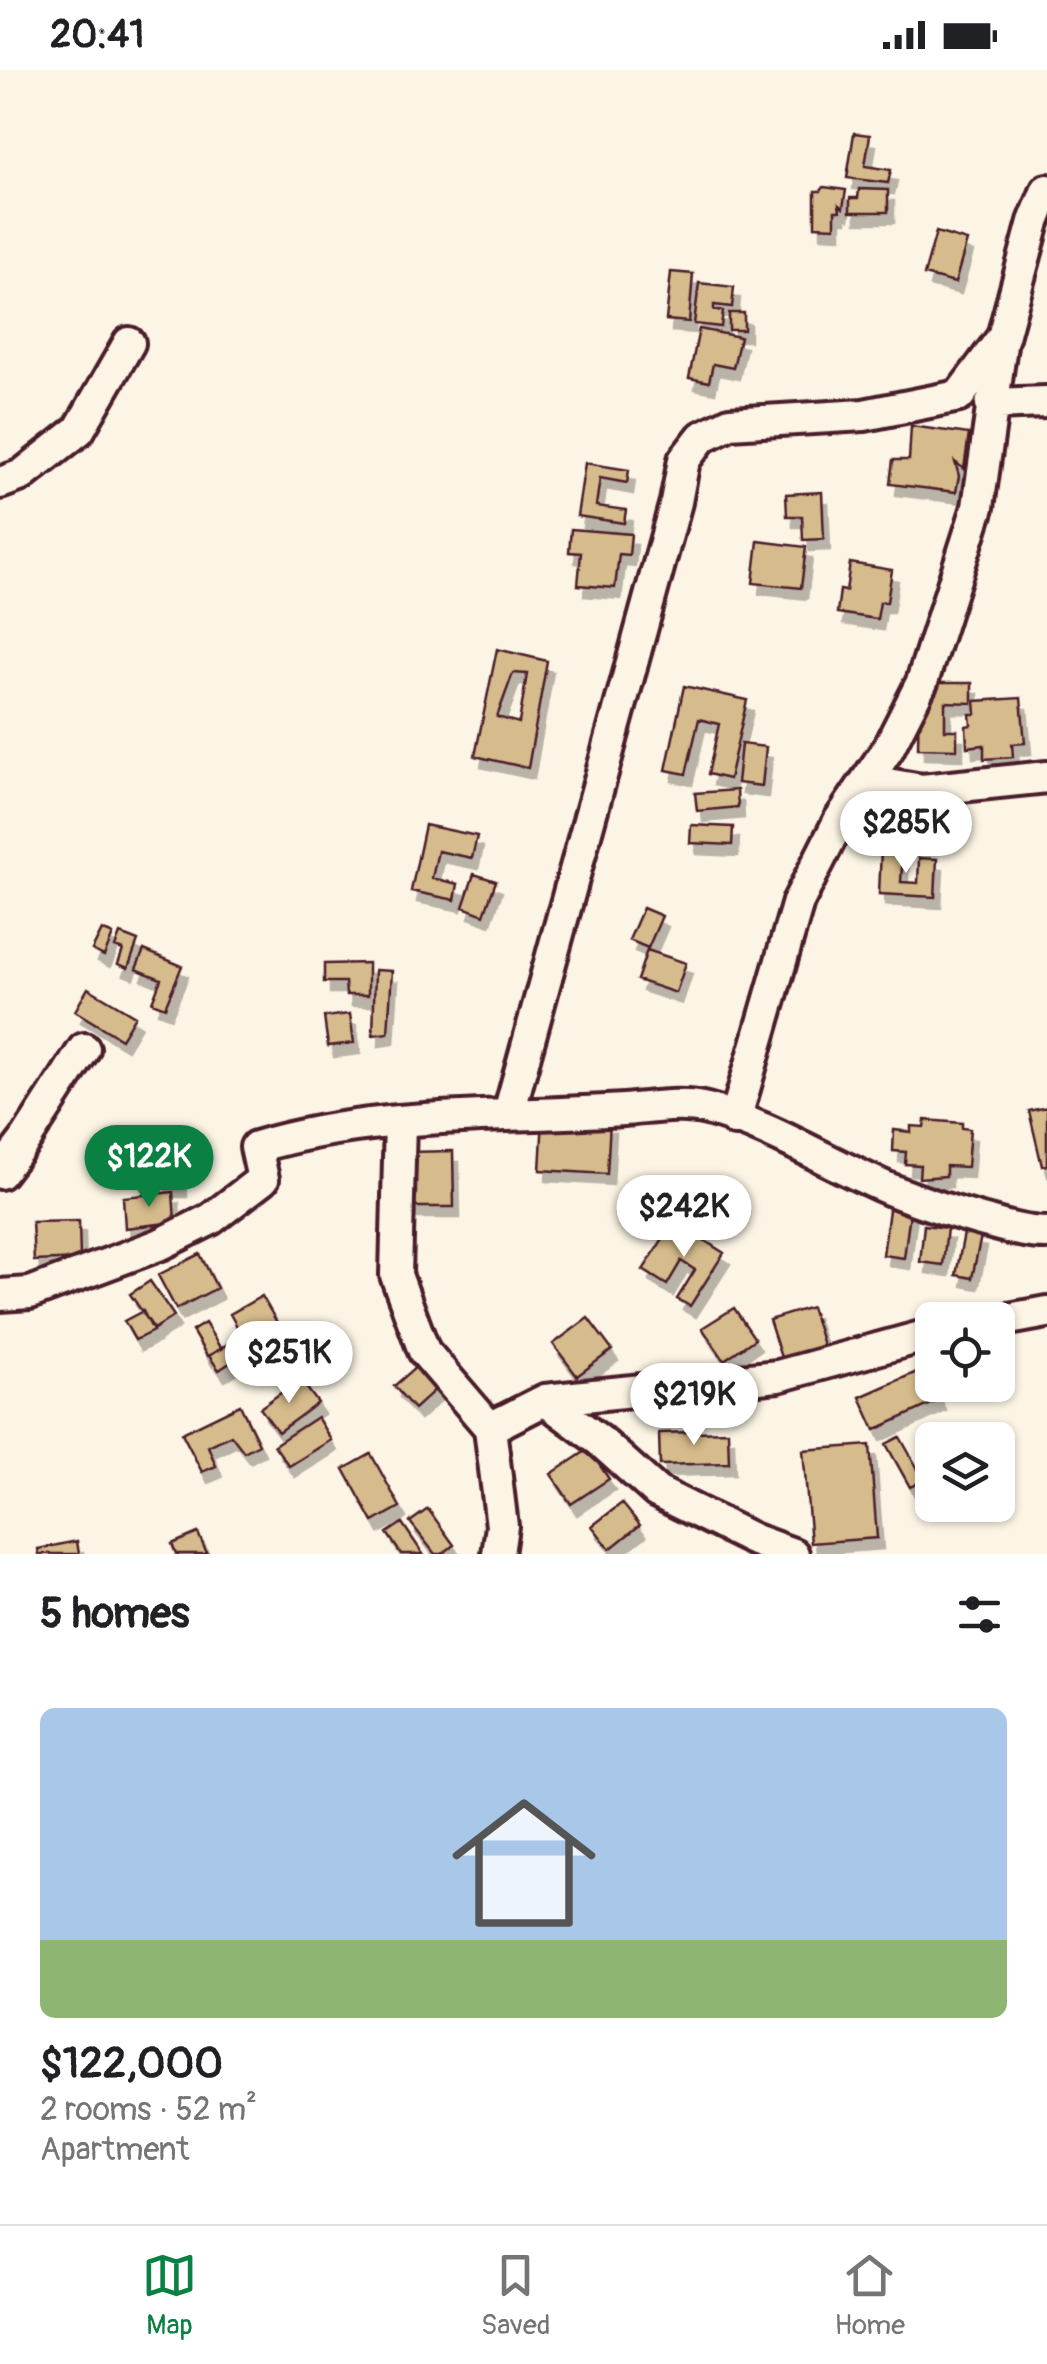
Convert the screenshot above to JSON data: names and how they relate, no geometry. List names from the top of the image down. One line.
{"page":{"status":"20:41","price":["$285K","$122K","$242K","$251K","$219K"],"heading":"5 homes","list":[{"name":"$122,000","note":"2 rooms · 52 m² · Apartment"}],"tabs":["Map","Saved","Home"]}}
